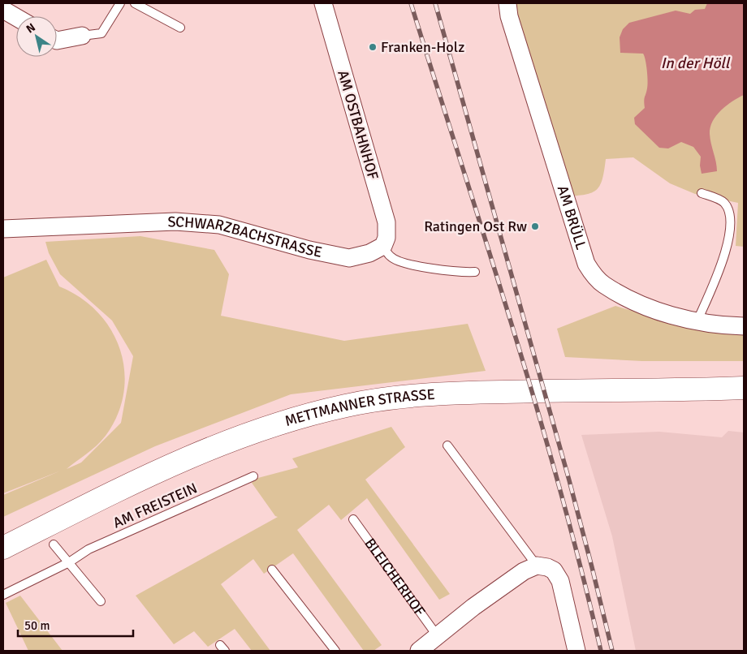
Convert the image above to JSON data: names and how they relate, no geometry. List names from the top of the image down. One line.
{"streets":{"main road":["METTMANNER STRASSE"],"street":["AM OSTBAHNHOF","AM BRÜLL","SCHWARZBACHSTRASSE"],"lane":["AM FREISTEIN","BLEICHERHOF"]},"crossings":[["AM OSTBAHNHOF","SCHWARZBACHSTRASSE"]],"water":["In der Höll"],"places":["Franken-Holz","Ratingen Ost Rw"],"scale_bar":"50 m","north":"top left"}
